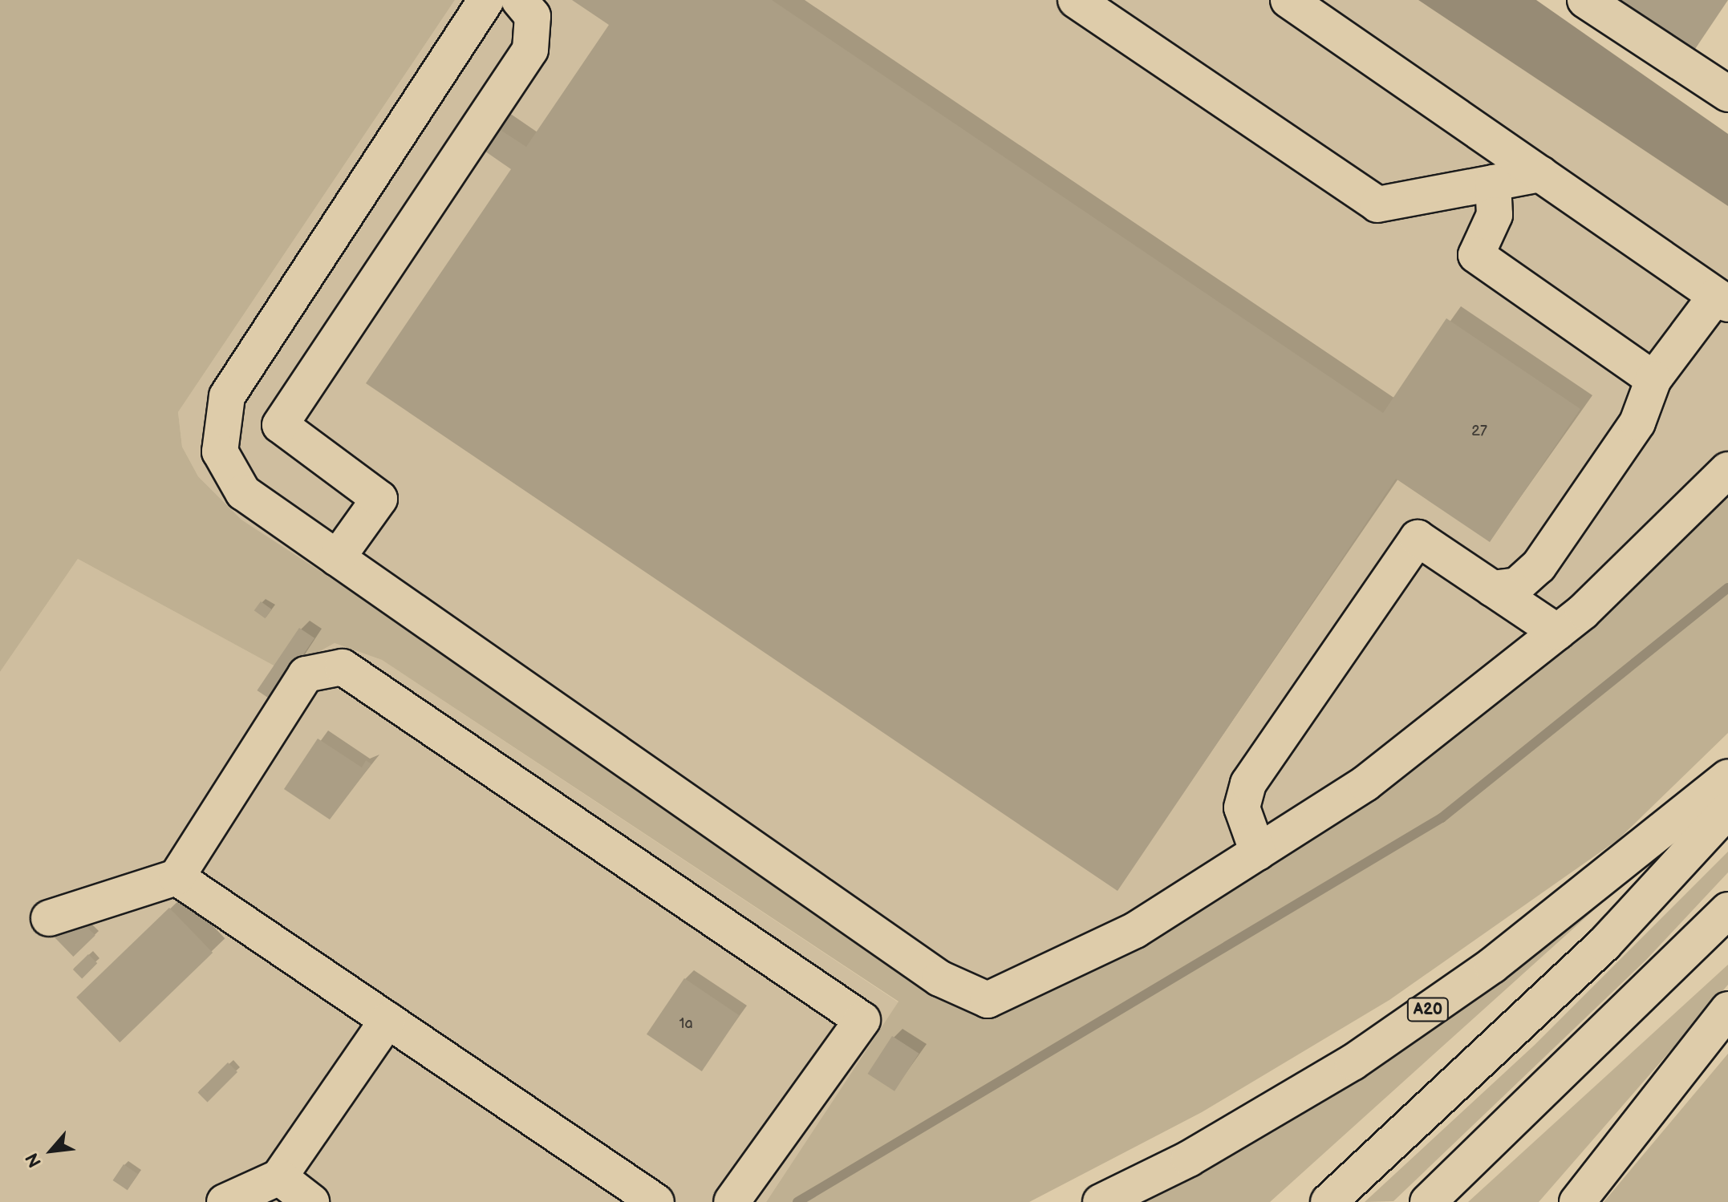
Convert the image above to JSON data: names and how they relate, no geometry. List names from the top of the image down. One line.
{"streets":{"main road":["A20"]},"house_numbers":["27","1a"],"north":"bottom left"}
